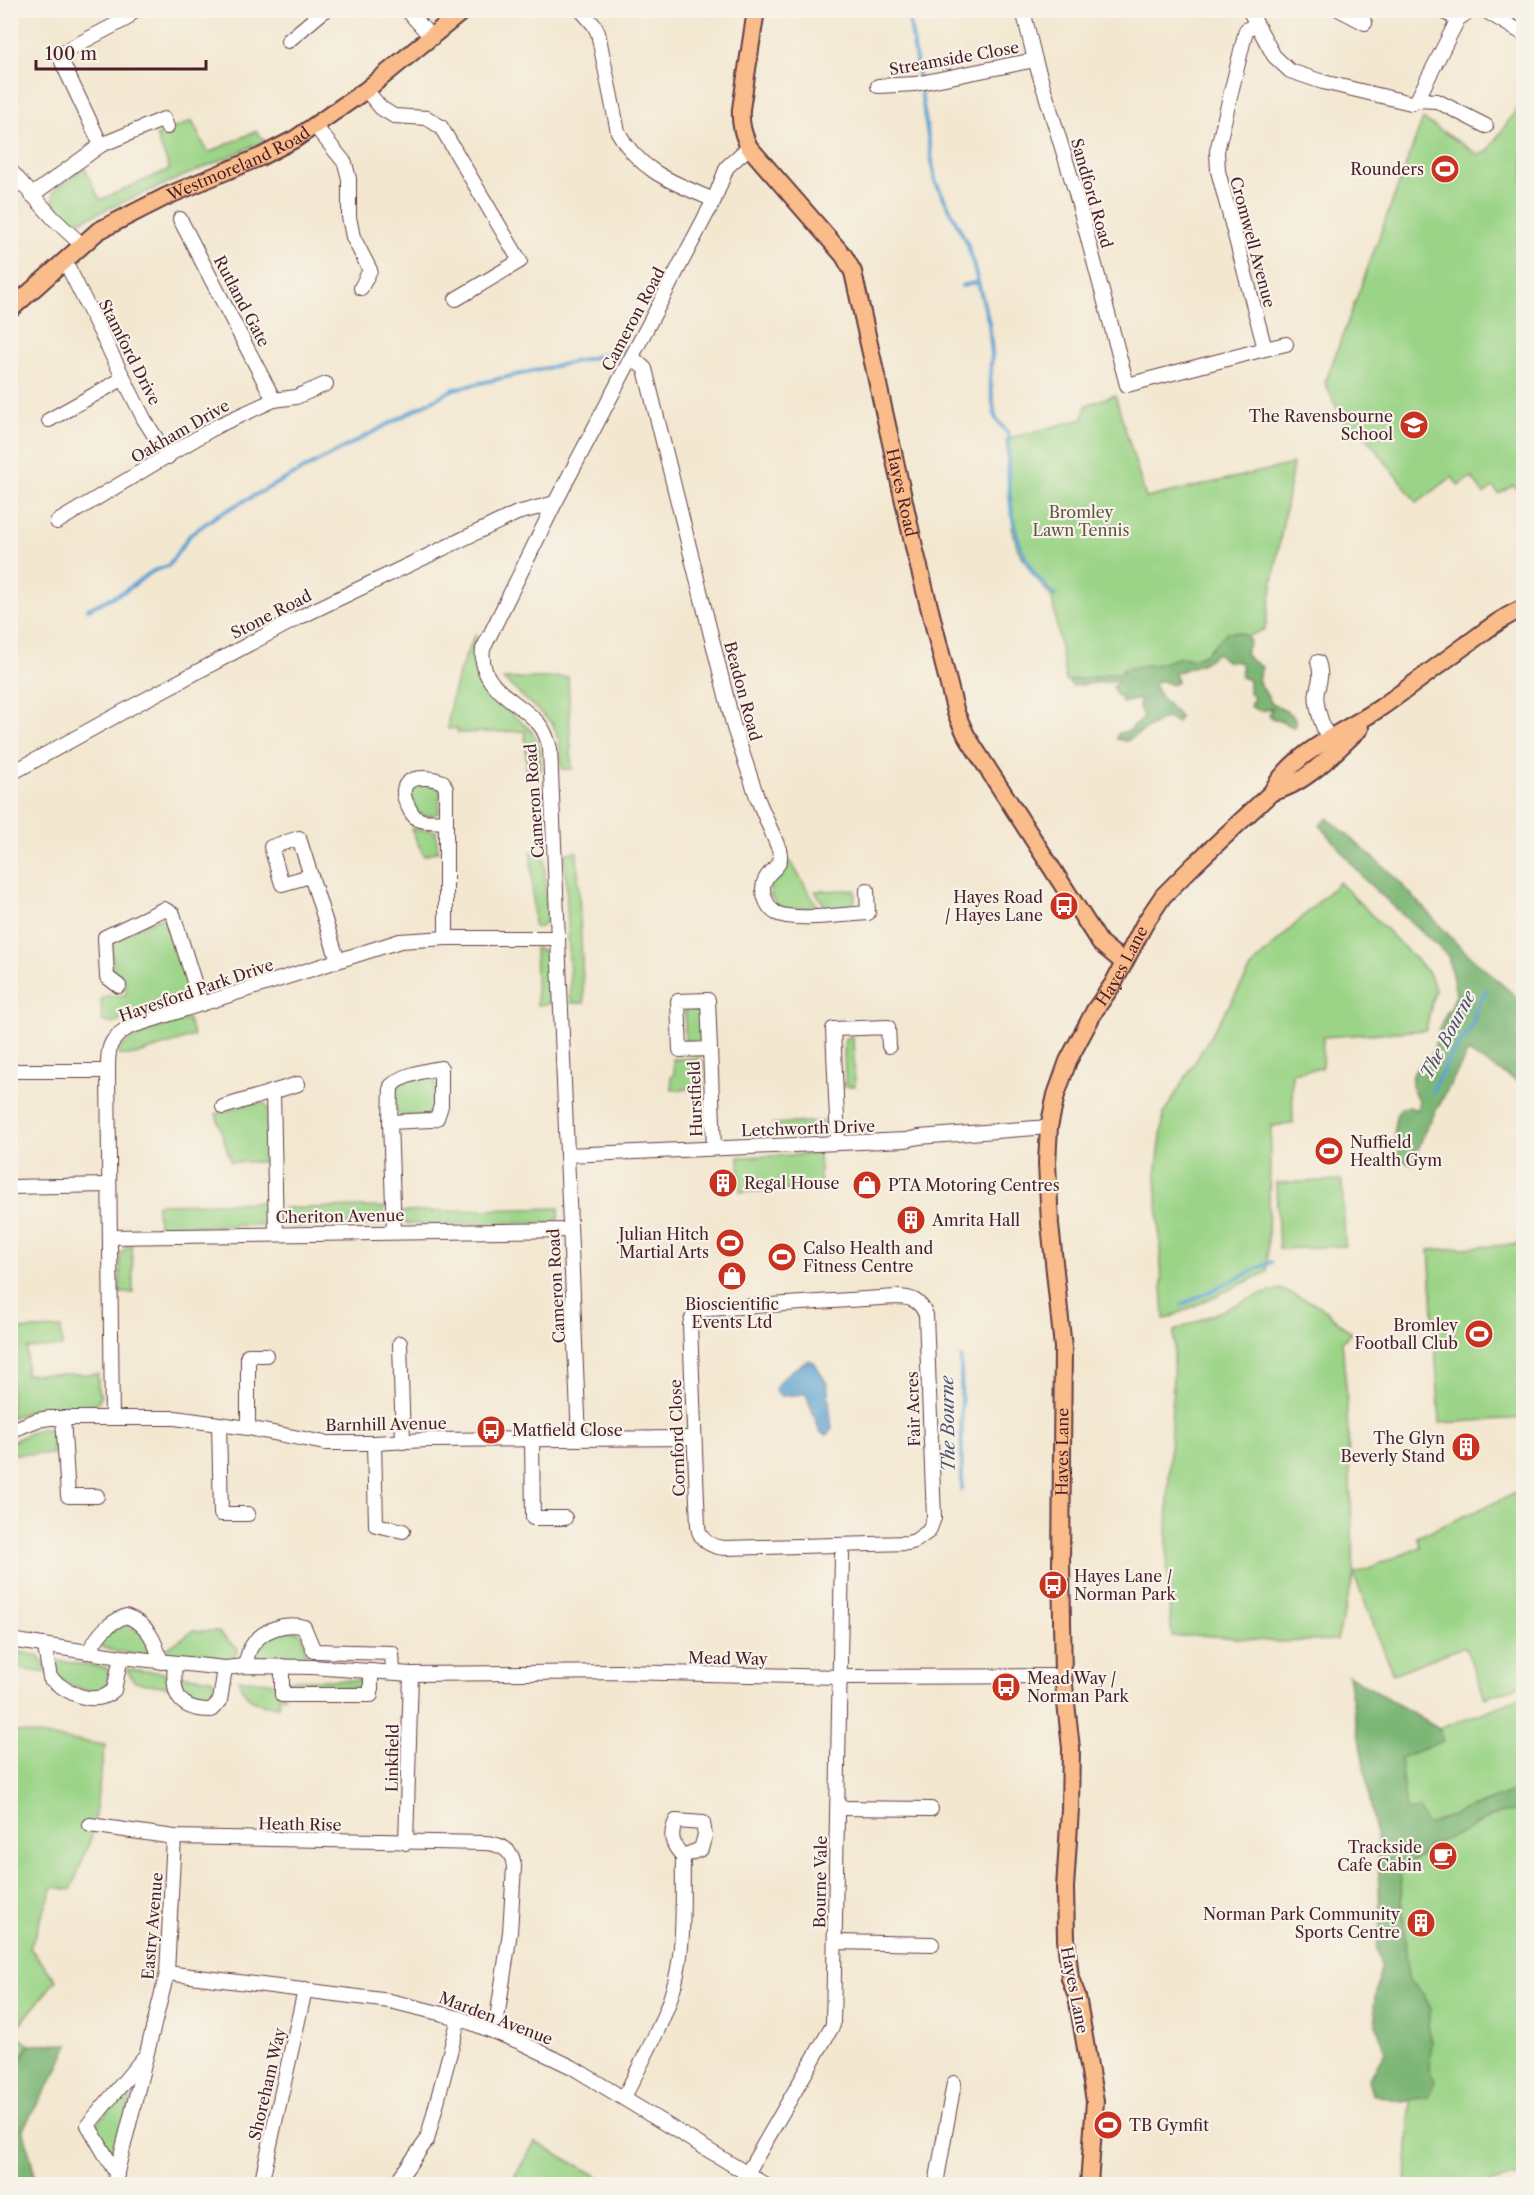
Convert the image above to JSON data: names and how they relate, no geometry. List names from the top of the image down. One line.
{"streets":{"main road":["Westmoreland Road","Hayes Road","Hayes Lane"],"street":["Streamside Close","Sandford Road","Cromwell Avenue","Rutland Gate","Cameron Road","Stamford Drive","Oakham Drive","Stone Road","Beadon Road","Hayesford Park Drive","Hurstfield","Letchworth Drive","Cheriton Avenue","Fair Acres","Barnhill Avenue","Cornford Close","Mead Way","Linkfield","Heath Rise","Bourne Vale","Eastry Avenue","Marden Avenue","Shoreham Way"]},"crossings":[["Streamside Close","Sandford Road"],["Westmoreland Road","Stamford Drive"],["Sandford Road","Cromwell Avenue"],["Rutland Gate","Oakham Drive"],["Cameron Road","Hayes Road"],["Cameron Road","Stone Road"],["Cameron Road","Beadon Road"],["Cameron Road","Hayesford Park Drive"],["Cameron Road","Letchworth Drive"],["Cameron Road","Cheriton Avenue"],["Cameron Road","Barnhill Avenue"],["Stamford Drive","Oakham Drive"],["Hayes Road","Hayes Lane"],["Hayes Lane","Letchworth Drive"],["Hayes Lane","Mead Way"],["Hayesford Park Drive","Cheriton Avenue"],["Hayesford Park Drive","Barnhill Avenue"],["Hurstfield","Letchworth Drive"],["Fair Acres","Cornford Close"],["Barnhill Avenue","Cornford Close"],["Mead Way","Linkfield"],["Mead Way","Bourne Vale"],["Linkfield","Heath Rise"],["Heath Rise","Eastry Avenue"],["Heath Rise","Marden Avenue"],["Bourne Vale","Marden Avenue"],["Eastry Avenue","Marden Avenue"],["Marden Avenue","Shoreham Way"]],"water":["The Bourne"],"parks":["Bromley Lawn Tennis"],"places":{"sports":["Rounders","Nuffield Health Gym","Julian Hitch Martial Arts","Calso Health and Fitness Centre","Bromley Football Club","TB Gymfit"],"school or university":["The Ravensbourne School"],"bus stop":["Hayes Road / Hayes Lane","Matfield Close","Hayes Lane / Norman Park","Mead Way / Norman Park"],"building":["Regal House","Amrita Hall","The Glyn Beverly Stand","Norman Park Community Sports Centre"],"shop":["PTA Motoring Centres","Bioscientific Events Ltd"],"cafe":["Trackside Cafe Cabin"]},"scale_bar":"100 m"}
